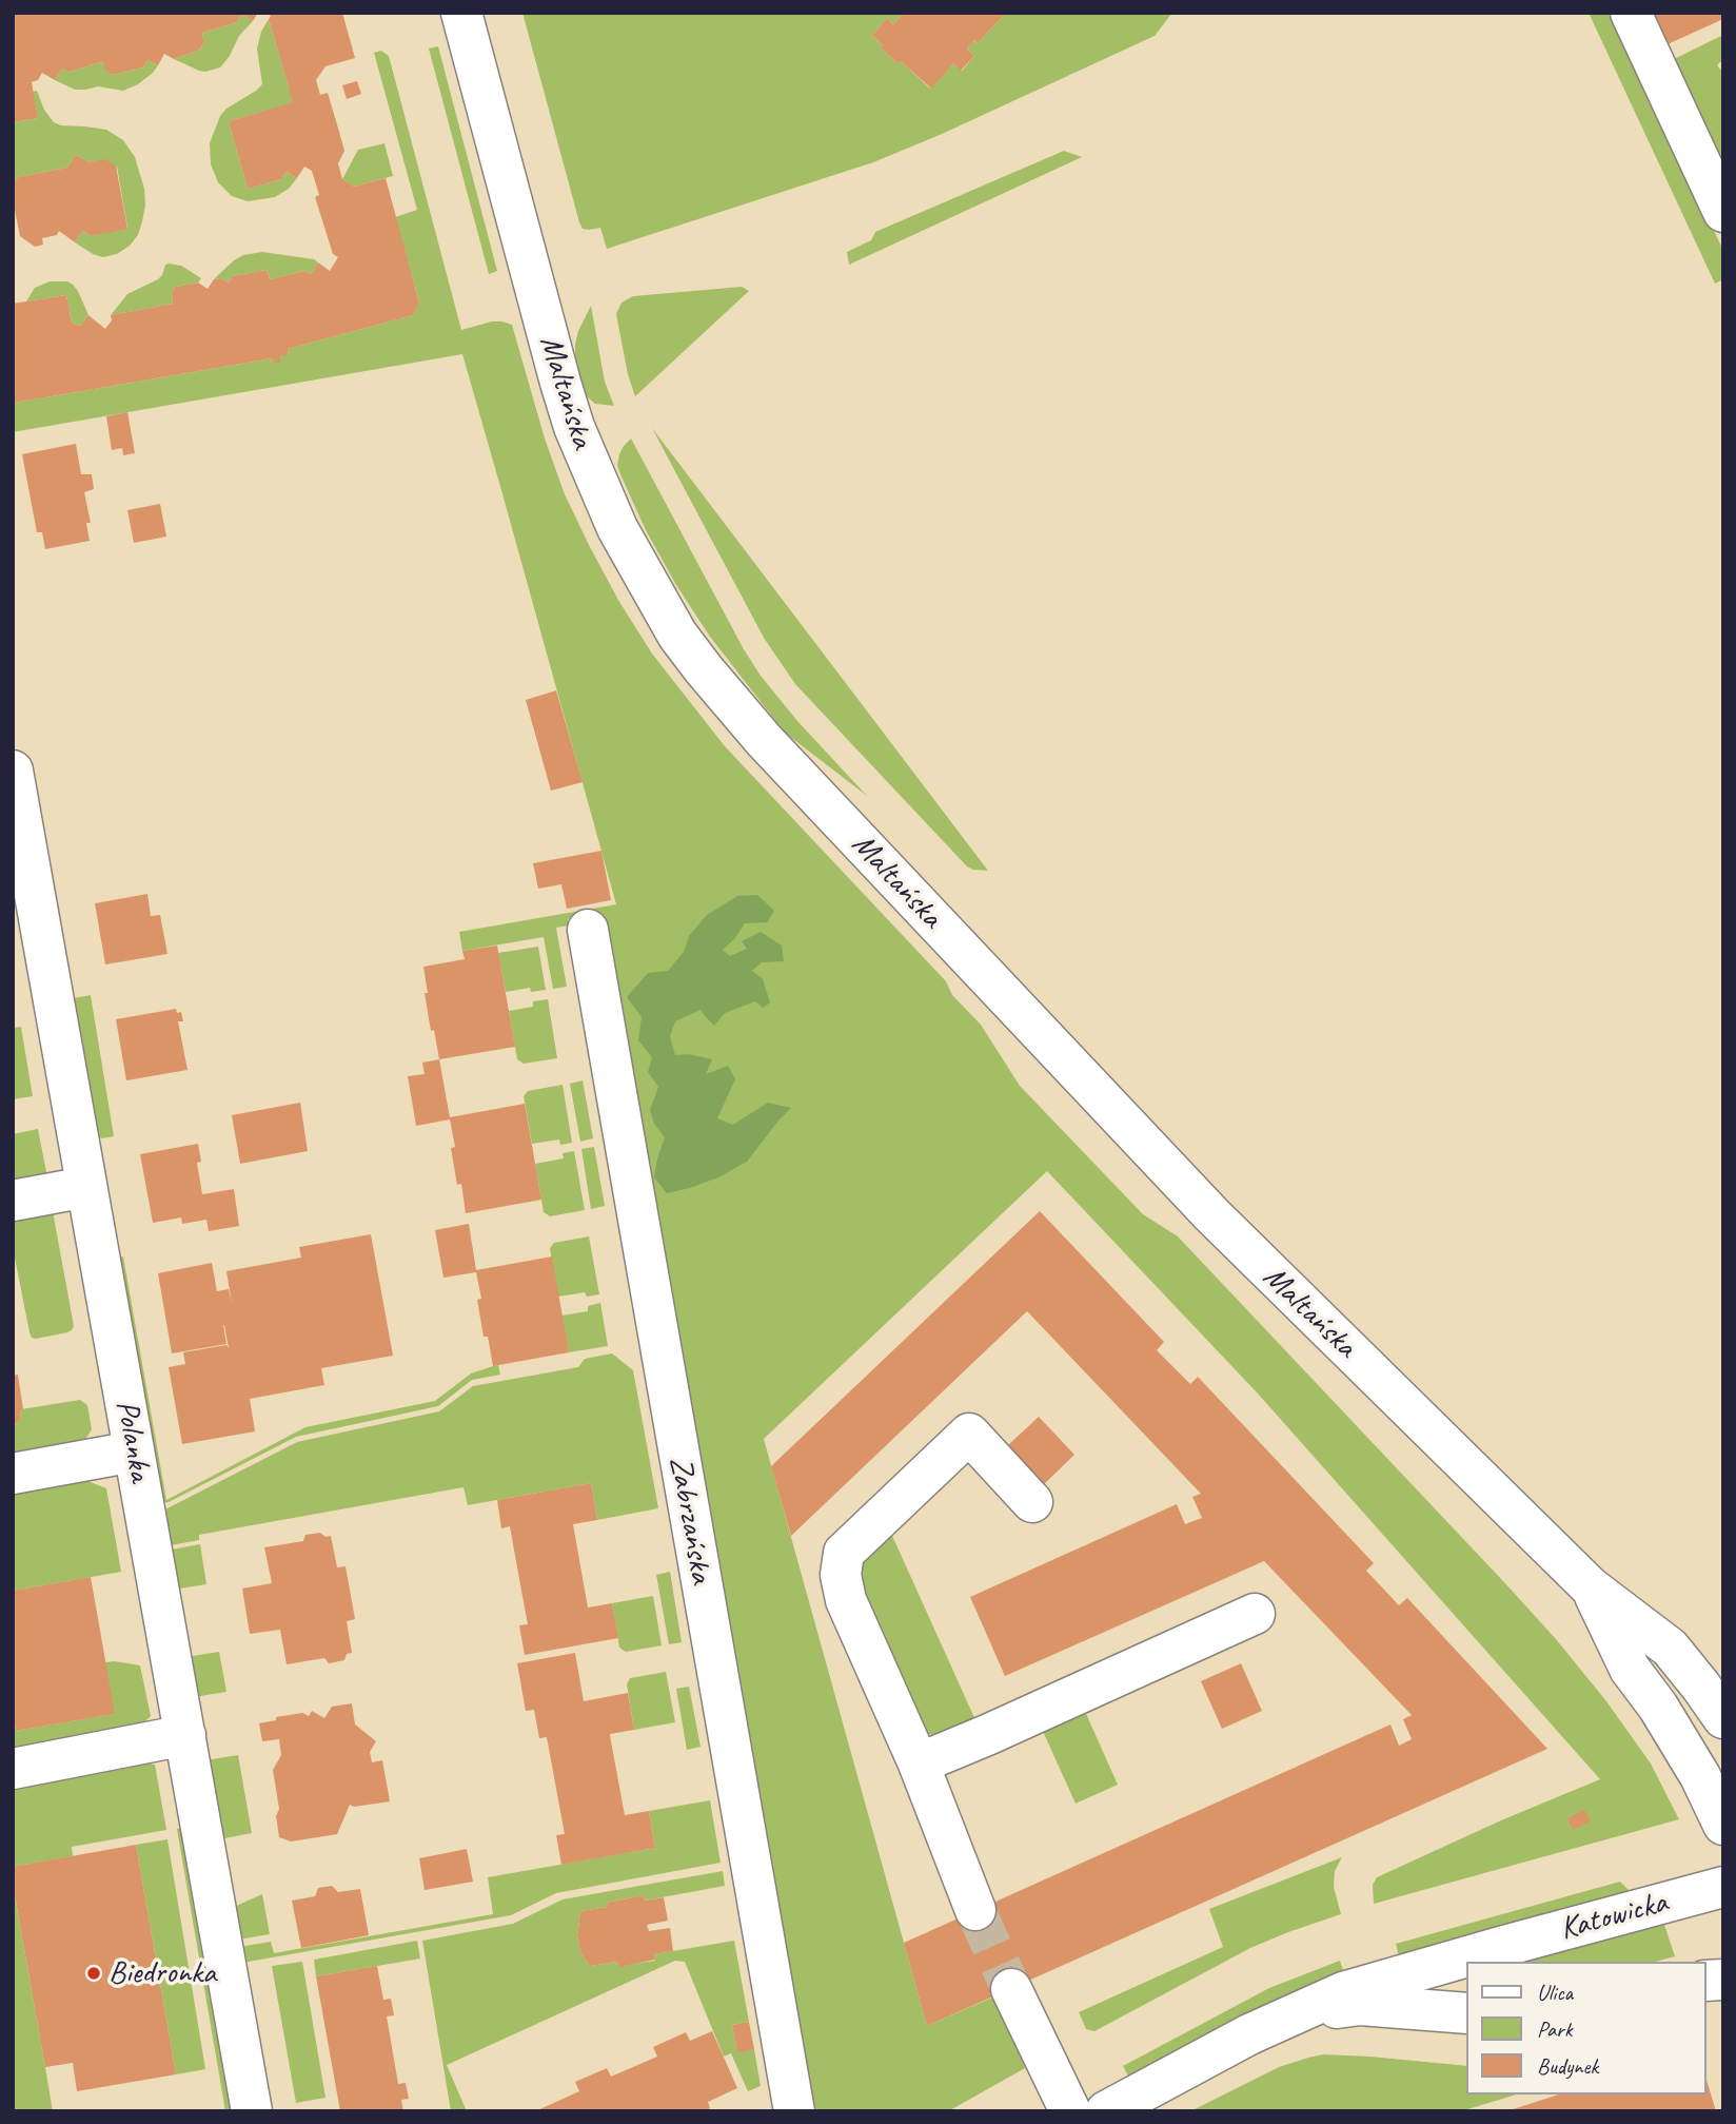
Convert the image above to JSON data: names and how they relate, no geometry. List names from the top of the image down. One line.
{"streets":{"street":["Maltańska","Polanka","Zabrzańska","Katowicka"]},"places":["Biedronka"],"legend":["Ulica","Park","Budynek"]}
